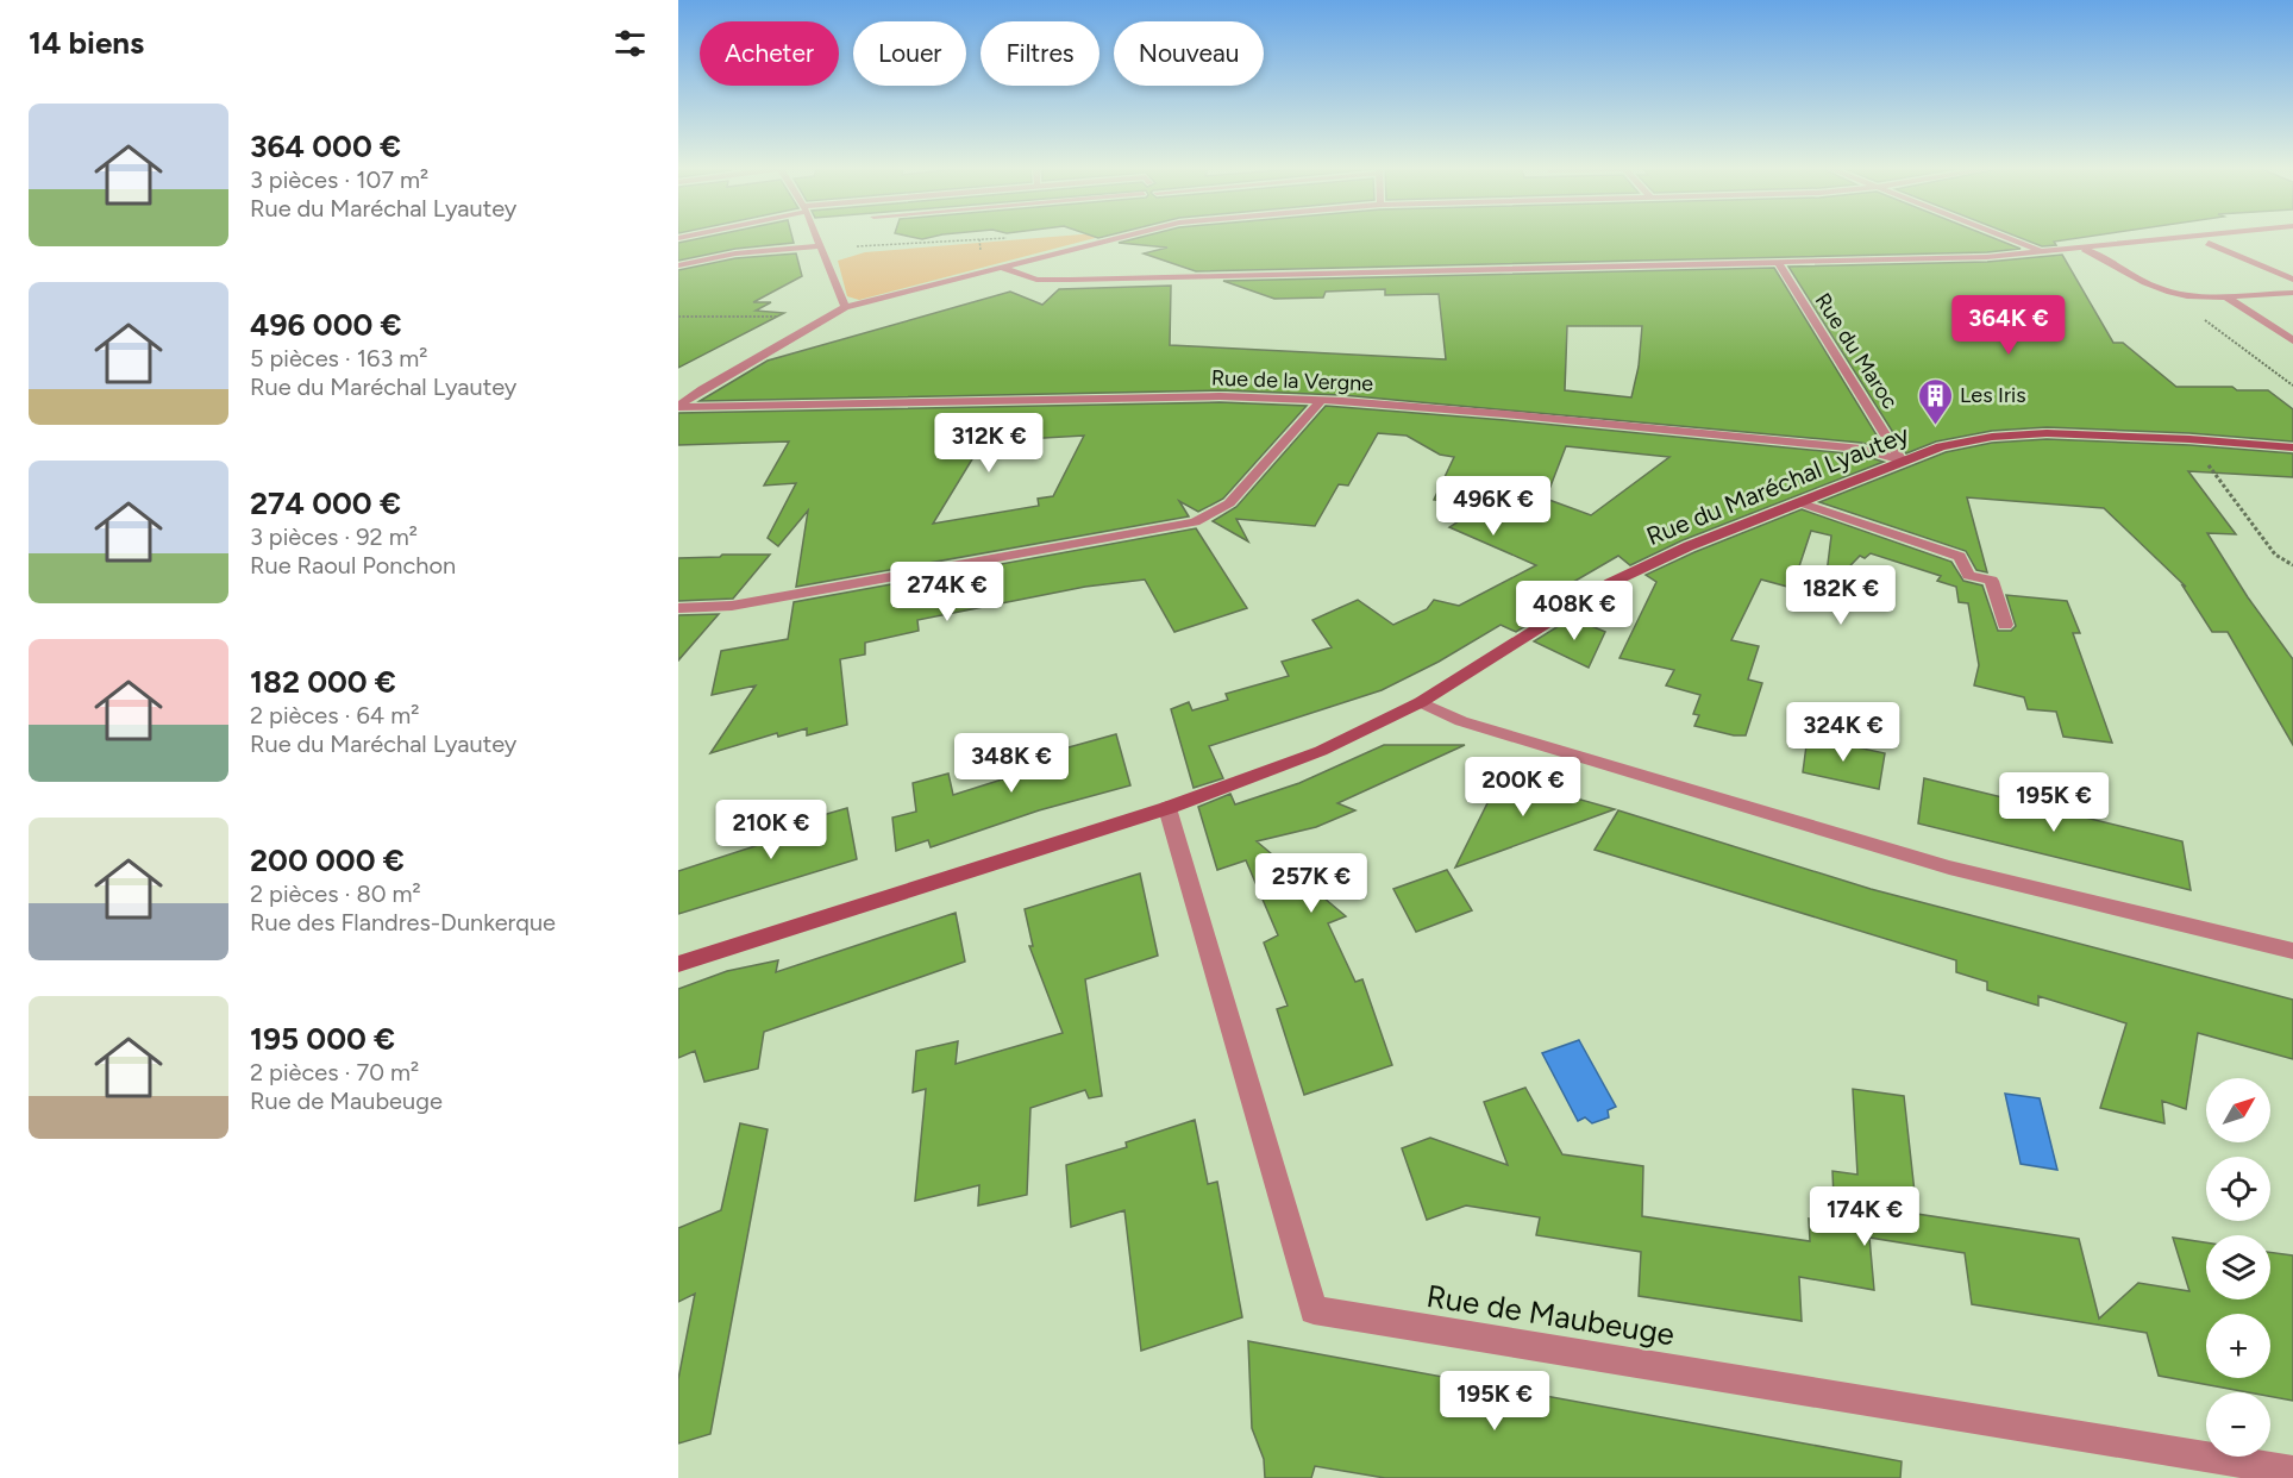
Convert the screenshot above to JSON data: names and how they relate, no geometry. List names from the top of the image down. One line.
{"streets":{"main road":["Rue du Maréchal Lyautey"],"street":["Rue du Maroc","Rue de la Vergne","Rue de Maubeuge"]},"crossings":[["Rue du Maroc","Rue de la Vergne"],["Rue du Maroc","Rue du Maréchal Lyautey"],["Rue de la Vergne","Rue du Maréchal Lyautey"],["Rue du Maréchal Lyautey","Rue de Maubeuge"]],"places":{"building":["Les Iris"]},"north":"top right","page":{"heading":"14 biens","chip":["Acheter","Louer","Filtres","Nouveau"],"list":[{"name":"364 000 €","note":"3 pièces · 107 m² · Rue du Maréchal Lyautey"},{"name":"496 000 €","note":"5 pièces · 163 m² · Rue du Maréchal Lyautey"},{"name":"274 000 €","note":"3 pièces · 92 m² · Rue Raoul Ponchon"},{"name":"182 000 €","note":"2 pièces · 64 m² · Rue du Maréchal Lyautey"},{"name":"200 000 €","note":"2 pièces · 80 m² · Rue des Flandres-Dunkerque"},{"name":"195 000 €","note":"2 pièces · 70 m² · Rue de Maubeuge"}],"price":["364K €","312K €","496K €","274K €","182K €","408K €","324K €","348K €","200K €","195K €","210K €","257K €","174K €","195K €"],"map_buttons":["+","−"]}}
